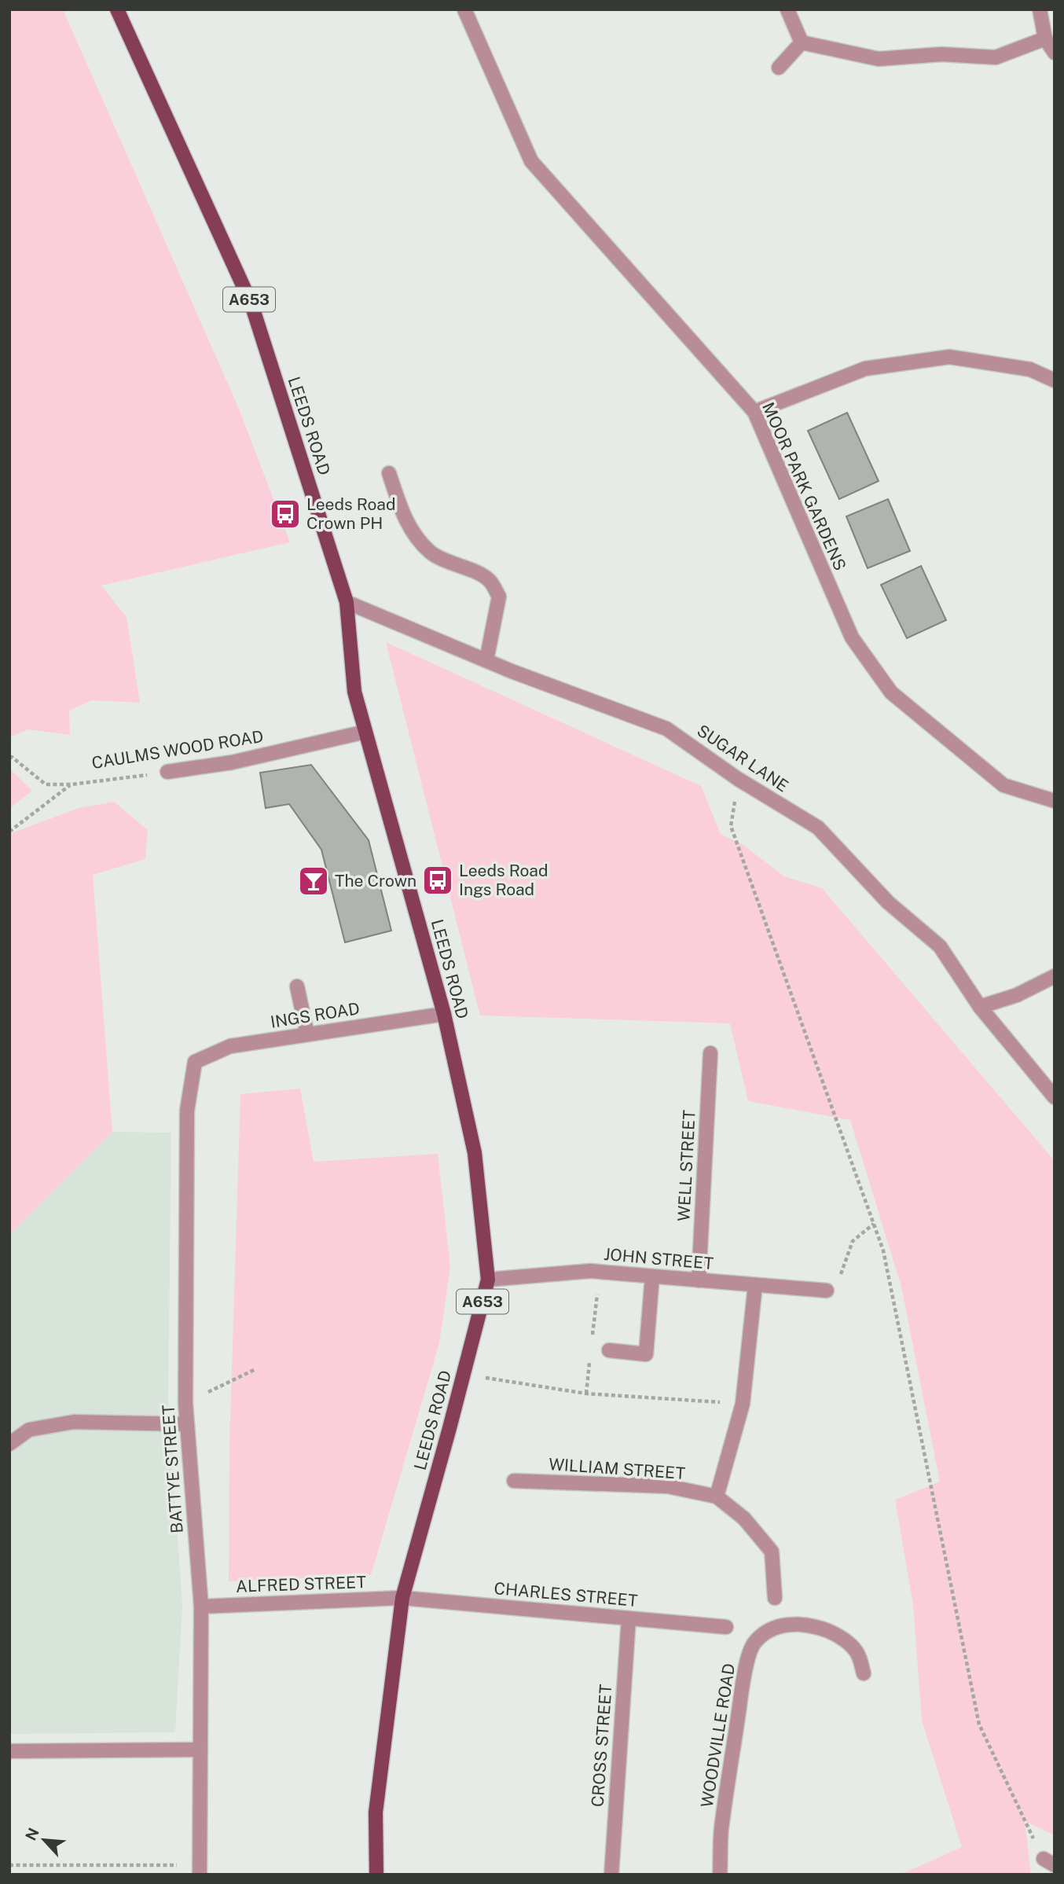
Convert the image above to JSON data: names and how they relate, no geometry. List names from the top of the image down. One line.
{"streets":{"main road":["A653","LEEDS ROAD"],"street":["MOOR PARK GARDENS","CAULMS WOOD ROAD","SUGAR LANE","INGS ROAD","WELL STREET","JOHN STREET","BATTYE STREET","WILLIAM STREET","ALFRED STREET","CHARLES STREET","WOODVILLE ROAD","CROSS STREET"]},"crossings":[["LEEDS ROAD","CAULMS WOOD ROAD"],["LEEDS ROAD","SUGAR LANE"],["LEEDS ROAD","INGS ROAD"],["LEEDS ROAD","JOHN STREET"],["LEEDS ROAD","ALFRED STREET"],["LEEDS ROAD","CHARLES STREET"],["INGS ROAD","BATTYE STREET"],["WELL STREET","JOHN STREET"],["BATTYE STREET","ALFRED STREET"],["ALFRED STREET","CHARLES STREET"],["CHARLES STREET","CROSS STREET"]],"places":{"bus stop":["Leeds Road Crown PH","Leeds Road Ings Road"],"bar":["The Crown"]},"north":"top left"}
